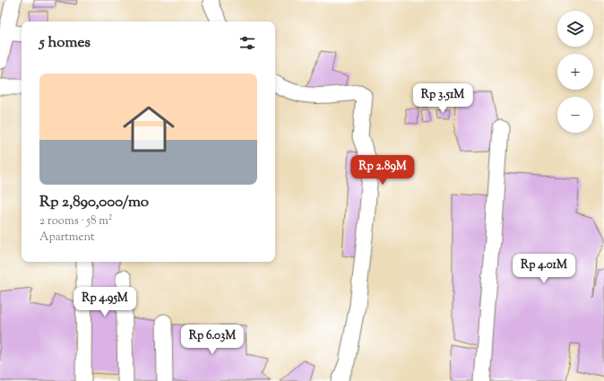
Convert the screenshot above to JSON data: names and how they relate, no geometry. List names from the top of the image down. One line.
{"page":{"map_buttons":["+","−"],"heading":"5 homes","list":[{"name":"Rp 2,890,000/mo","note":"2 rooms · 58 m² · Apartment"}],"price":["Rp 3.51M","Rp 2.89M","Rp 4.01M","Rp 4.95M","Rp 6.03M"]}}
